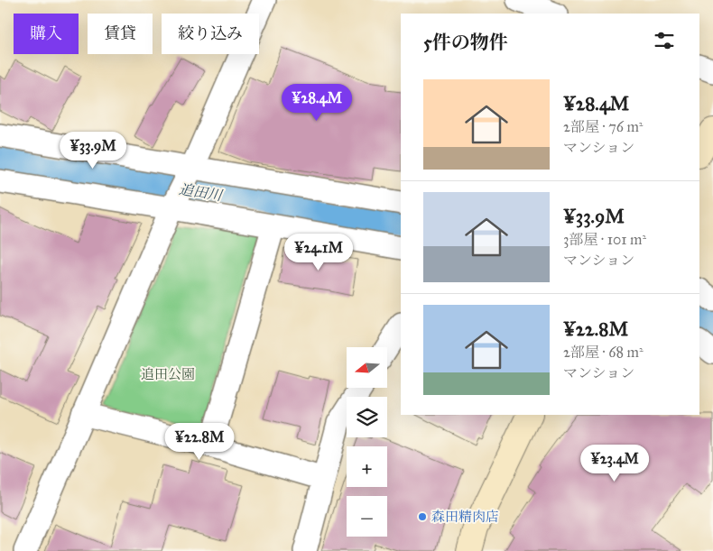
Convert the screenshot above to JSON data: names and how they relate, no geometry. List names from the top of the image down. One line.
{"water":["追田川"],"parks":["追田公園"],"places":["森田精肉店"],"north":"left","page":{"chip":["購入","賃貸","絞り込み"],"heading":"5件の物件","list":[{"name":"¥28.4M","note":"2部屋 · 76 m² · マンション"},{"name":"¥33.9M","note":"3部屋 · 101 m² · マンション"},{"name":"¥22.8M","note":"2部屋 · 68 m² · マンション"}],"price":["¥28.4M","¥33.9M","¥24.1M","¥22.8M","¥23.4M"],"map_buttons":["+","−"]}}
